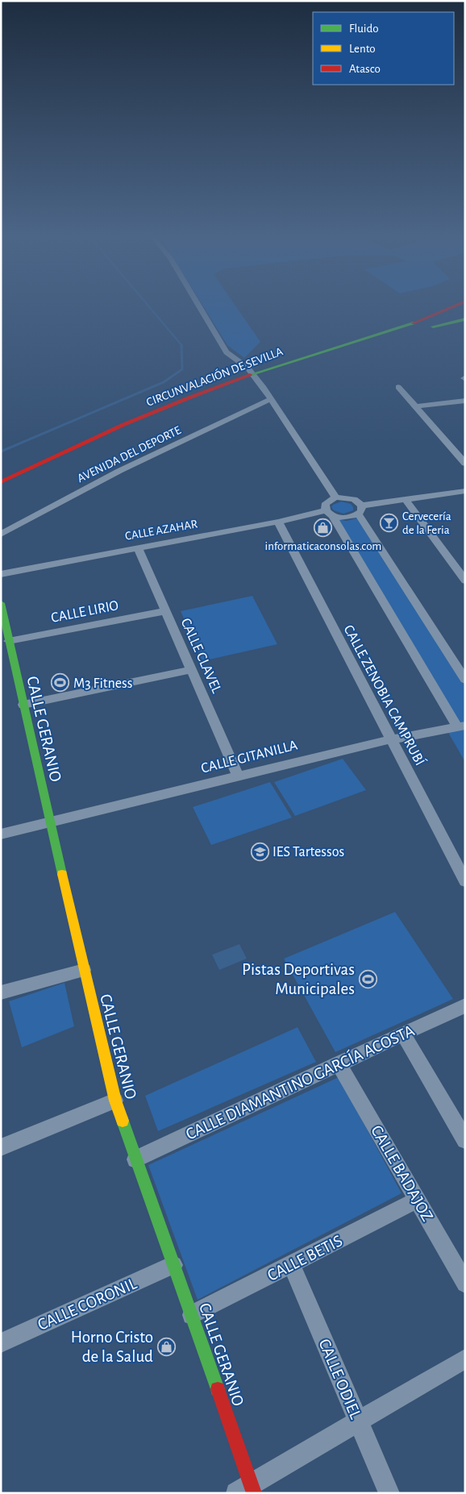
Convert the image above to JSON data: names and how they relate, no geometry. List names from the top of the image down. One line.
{"streets":{"main road":["CIRCUNVALACIÓN DE SEVILLA","CALLE GERANIO"],"street":["AVENIDA DEL DEPORTE","CALLE AZAHAR","CALLE LIRIO","CALLE CLAVEL","CALLE ZENOBIA CAMPRUBÍ","CALLE GITANILLA","CALLE DIAMANTINO GARCÍA ACOSTA","CALLE BADAJOZ","CALLE BETIS","CALLE CORONIL","CALLE ODIEL"]},"crossings":[["CALLE AZAHAR","CALLE CLAVEL"],["CALLE AZAHAR","CALLE ZENOBIA CAMPRUBÍ"],["CALLE LIRIO","CALLE CLAVEL"],["CALLE LIRIO","CALLE GERANIO"],["CALLE CLAVEL","CALLE GITANILLA"],["CALLE ZENOBIA CAMPRUBÍ","CALLE GITANILLA"],["CALLE GERANIO","CALLE GITANILLA"],["CALLE GERANIO","CALLE DIAMANTINO GARCÍA ACOSTA"],["CALLE GERANIO","CALLE BETIS"],["CALLE GERANIO","CALLE CORONIL"],["CALLE DIAMANTINO GARCÍA ACOSTA","CALLE BADAJOZ"],["CALLE BADAJOZ","CALLE BETIS"],["CALLE BETIS","CALLE ODIEL"]],"places":{"bar":["Cervecería de la Feria"],"shop":["informaticaconsolas.com","Horno Cristo de la Salud"],"sports":["M3 Fitness","Pistas Deportivas Municipales"],"school or university":["IES Tartessos"]},"legend":["Fluido","Lento","Atasco"]}
